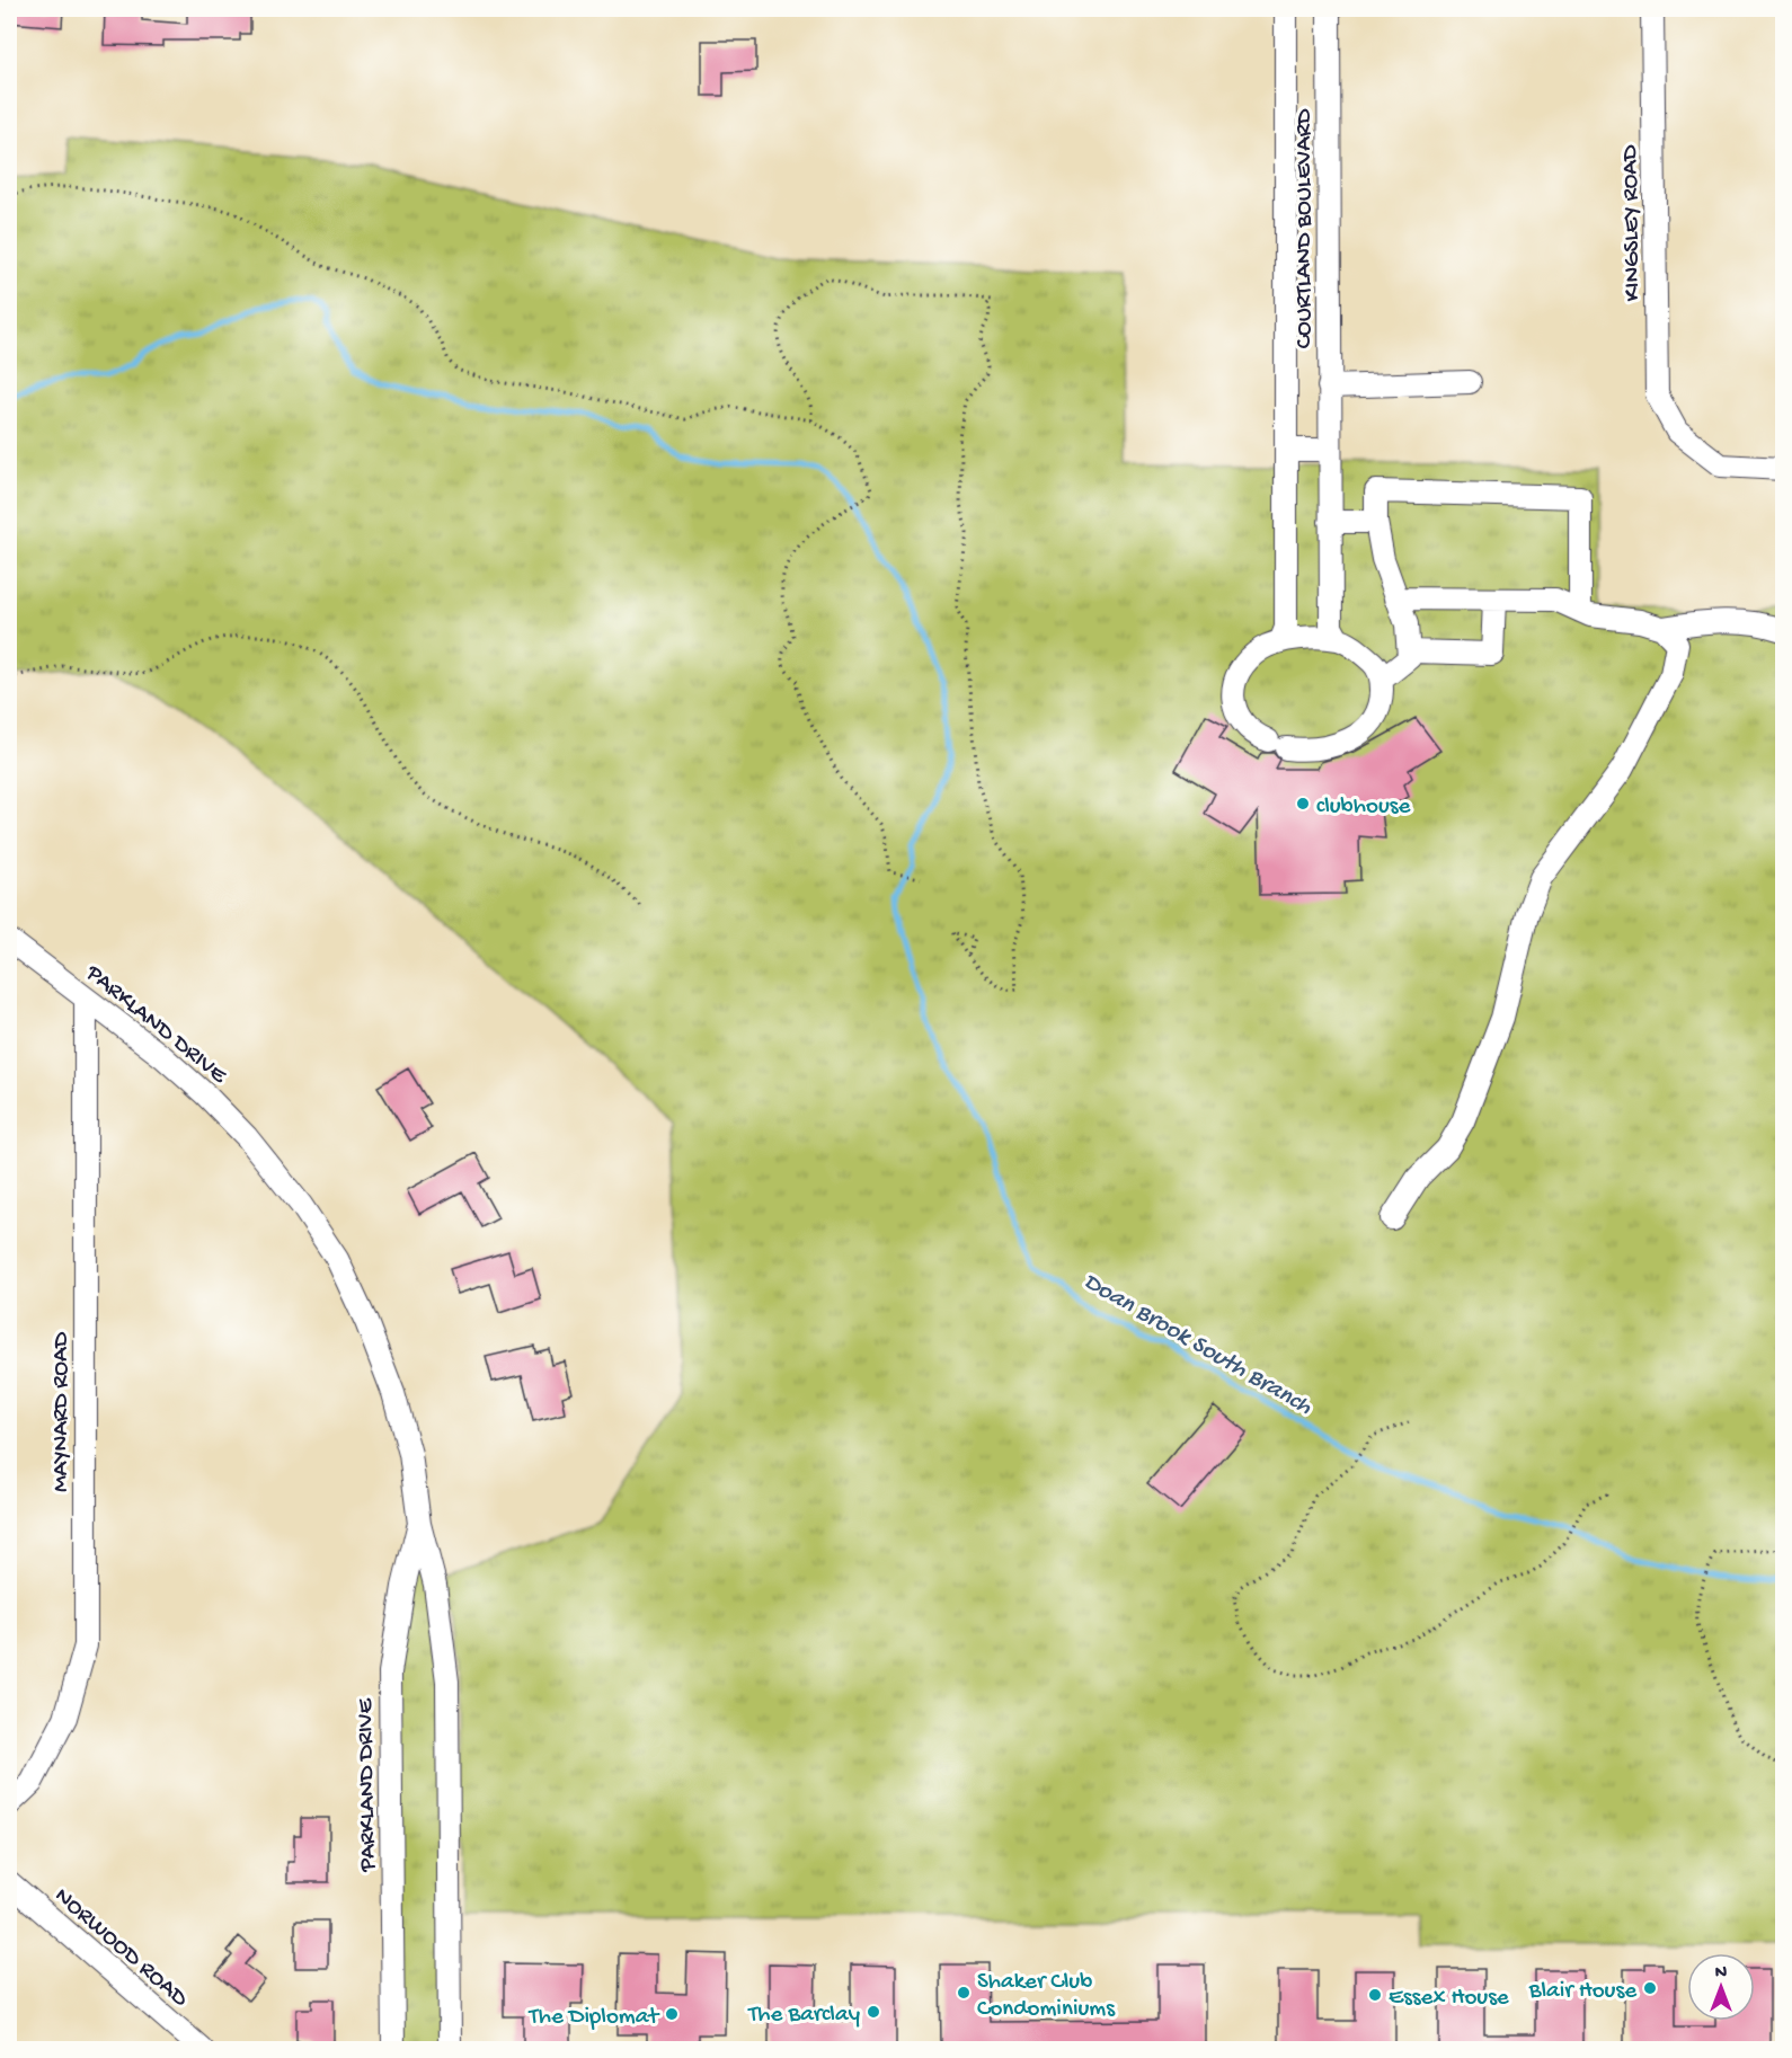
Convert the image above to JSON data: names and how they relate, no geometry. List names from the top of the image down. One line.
{"streets":{"street":["KINGSLEY ROAD","COURTLAND BOULEVARD","PARKLAND DRIVE","MAYNARD ROAD","NORWOOD ROAD"]},"crossings":[["PARKLAND DRIVE","MAYNARD ROAD"]],"water":["Doan Brook South Branch"],"places":["clubhouse","Blair House","Shaker Club Condominiums","Essex House","The Barclay","The Diplomat"],"north":"top"}
